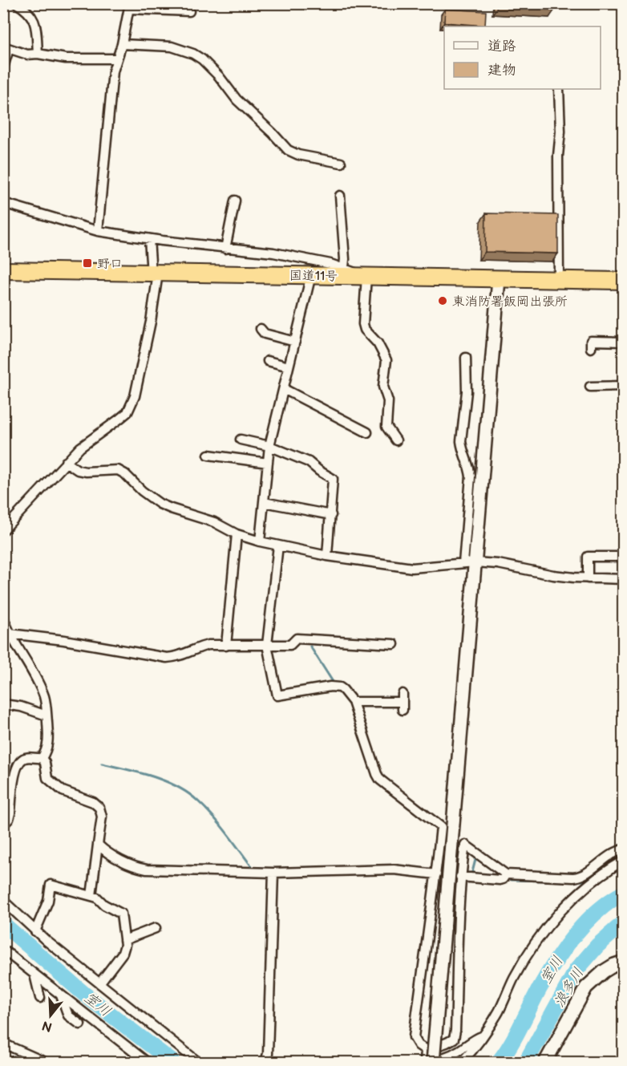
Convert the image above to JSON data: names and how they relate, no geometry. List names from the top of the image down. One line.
{"streets":{"highway":["国道11号"]},"water":["室川","浪多川"],"places":{"transit":["野口"],"other":["東消防署飯岡出張所"]},"legend":["道路","建物"],"north":"bottom"}
